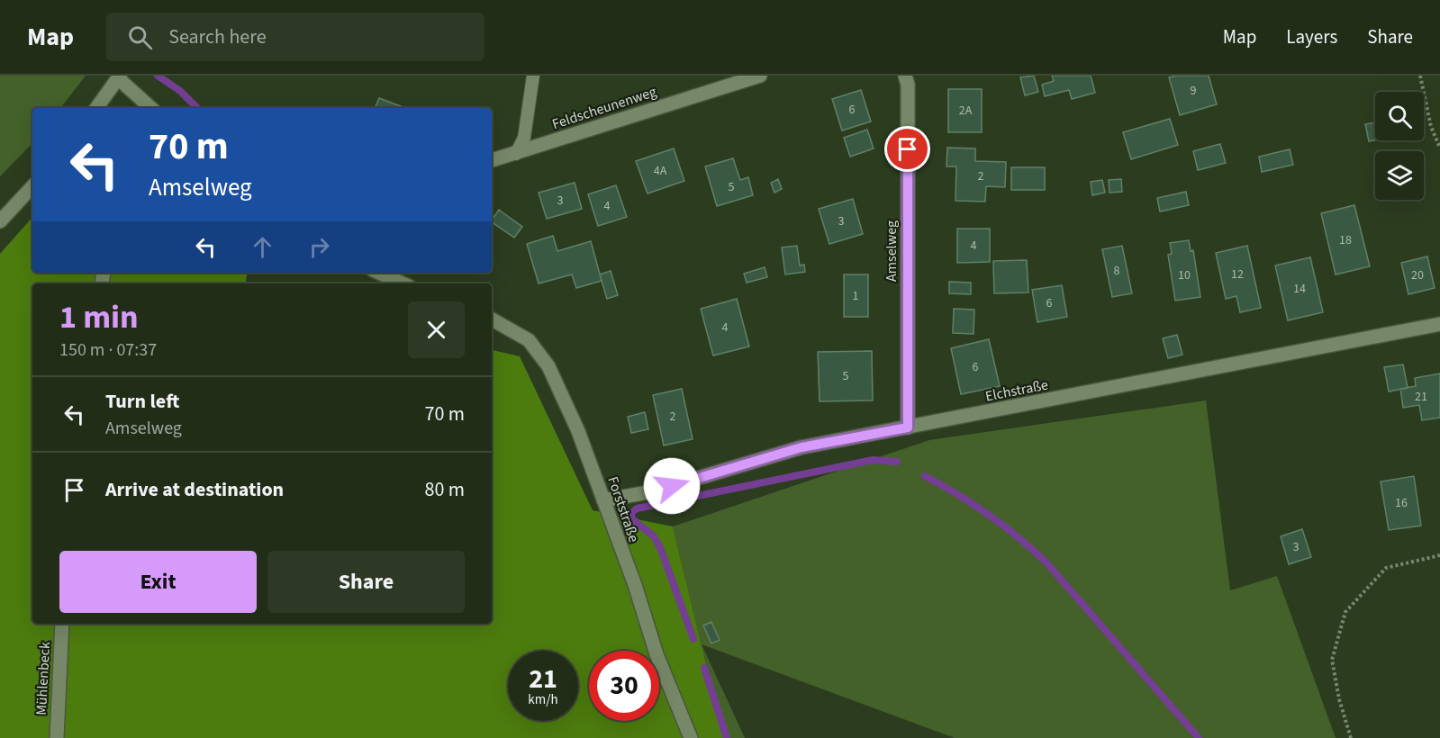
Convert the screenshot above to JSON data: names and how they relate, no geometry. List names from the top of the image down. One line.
{"streets":{"street":["Feldscheunenweg","Amselweg","Elchstraße","Forststraße","Mühlenbeck"]},"crossings":[["Amselweg","Elchstraße"],["Elchstraße","Forststraße"]],"house_numbers":["9","6","2A","4A","2","5","3","4","3","18","4","8","12","10","20","14","1","6","4","6","5","21","2","16","3"],"page":{"header":"Map","search":"Search here","nav":["Map","Layers","Share"],"turn":["70 m","Amselweg"],"heading":["1 min","150 m · 07:37"],"list":[{"name":"Turn left","note":"Amselweg","value":"70 m"},{"name":"Arrive at destination","value":"80 m"}],"buttons":["Exit","Share"],"speed":"21 km/h","limit":"30"}}
